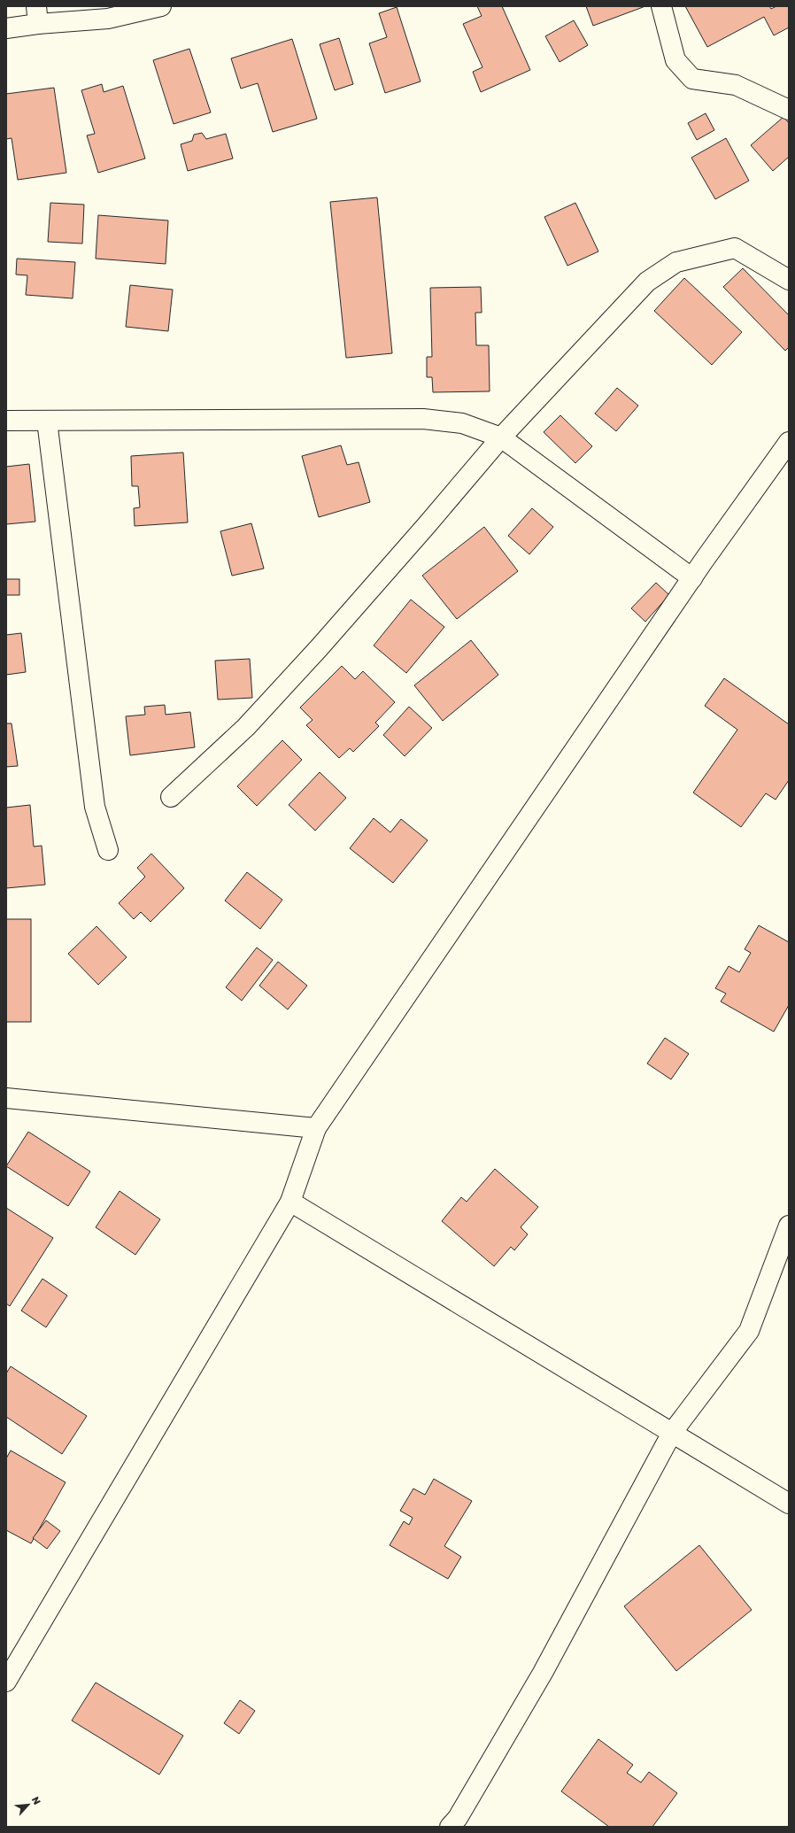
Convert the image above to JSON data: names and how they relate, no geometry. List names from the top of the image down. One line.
{"north":"top right"}
